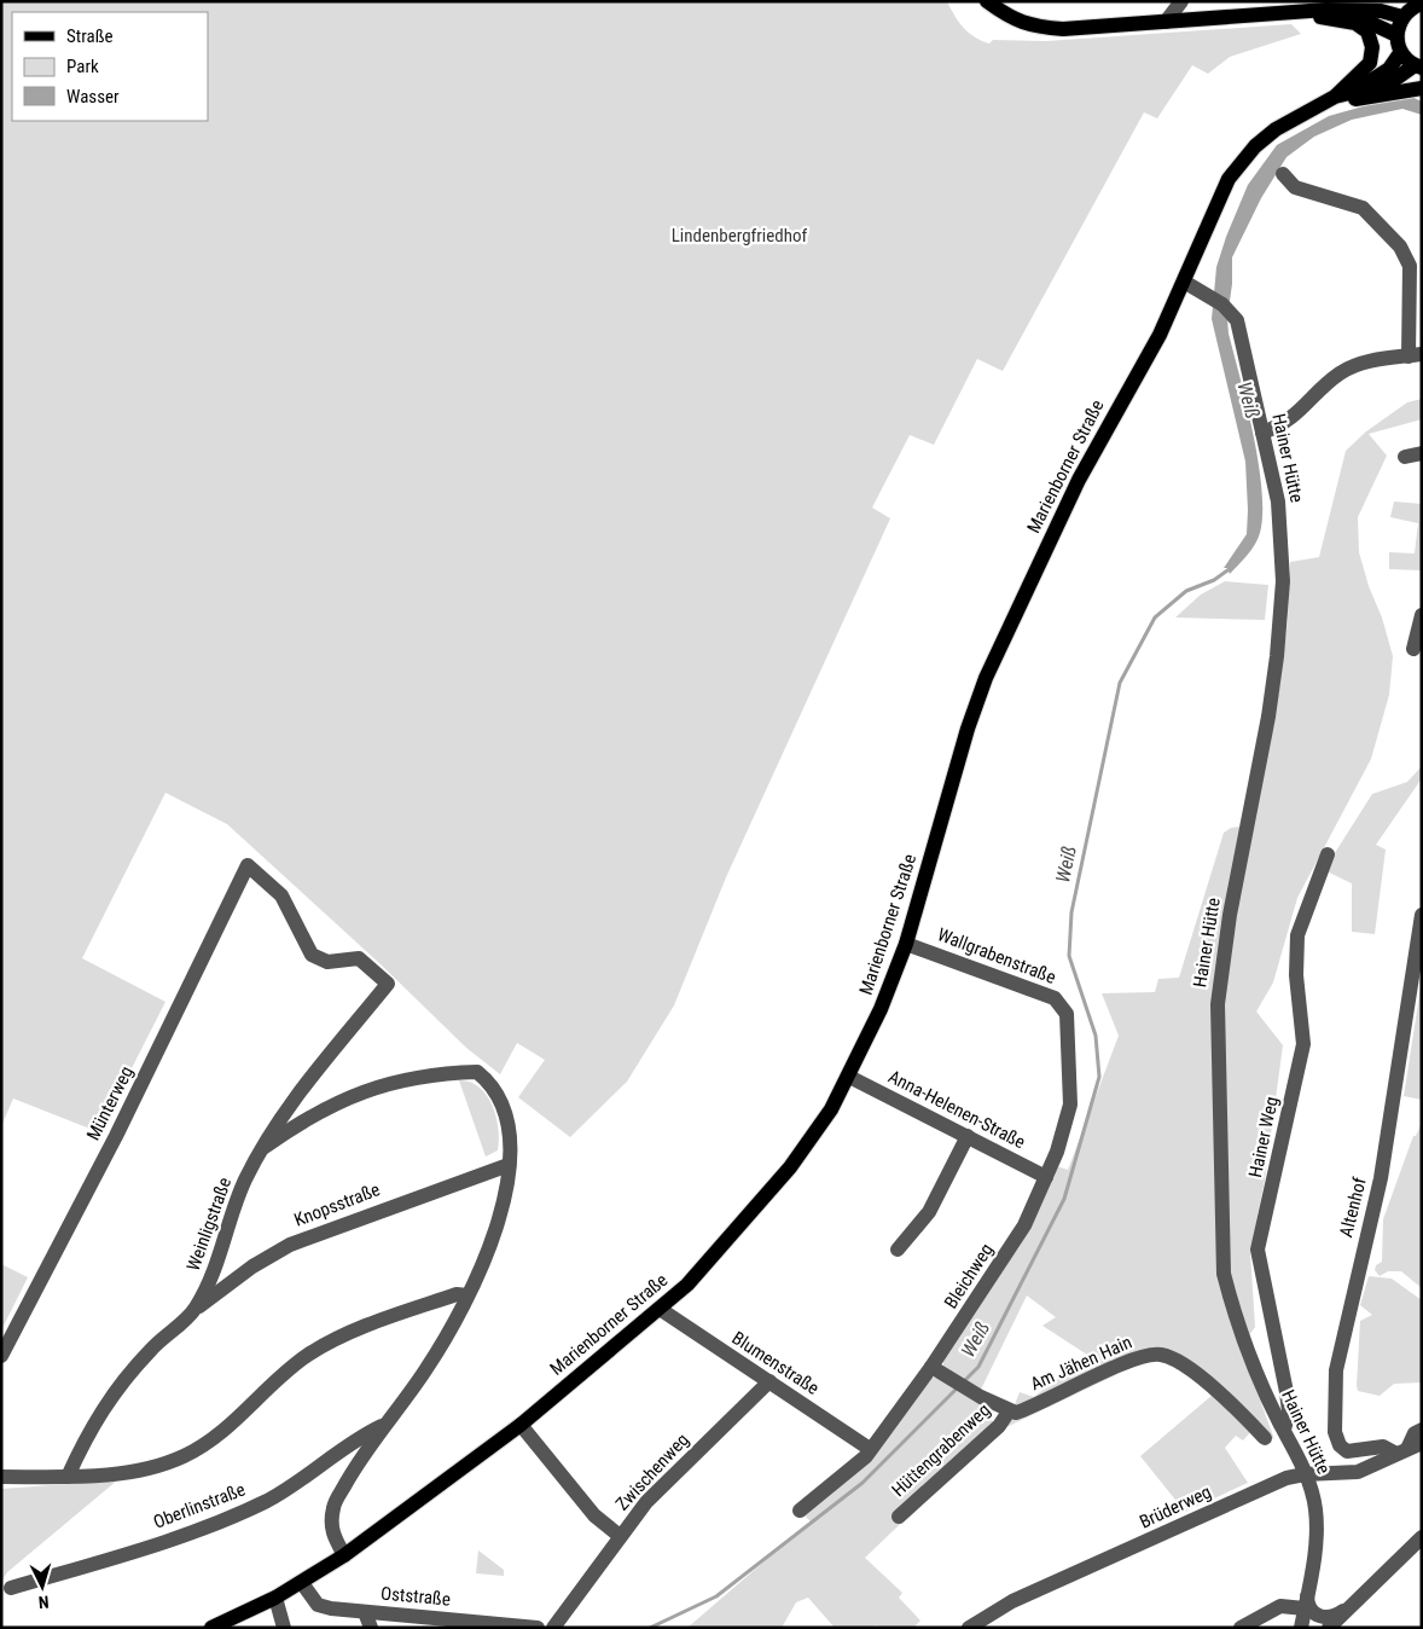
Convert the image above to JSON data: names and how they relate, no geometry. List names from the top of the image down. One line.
{"streets":{"main road":["Marienborner Straße"],"street":["Hainer Hütte","Wallgrabenstraße","Münterweg","Anna-Helenen-Straße","Hainer Weg","Knopsstraße","Altenhof","Weinligstraße","Bleichweg","Blumenstraße","Am Jähen Hain","Hüttengrabenweg","Zwischenweg","Oberlinstraße","Brüderweg","Oststraße"]},"crossings":[["Hainer Hütte","Marienborner Straße"],["Hainer Hütte","Hainer Weg"],["Hainer Hütte","Brüderweg"],["Marienborner Straße","Wallgrabenstraße"],["Marienborner Straße","Anna-Helenen-Straße"],["Marienborner Straße","Blumenstraße"],["Marienborner Straße","Oberlinstraße"],["Marienborner Straße","Oststraße"],["Wallgrabenstraße","Bleichweg"],["Münterweg","Weinligstraße"],["Anna-Helenen-Straße","Bleichweg"],["Knopsstraße","Weinligstraße"],["Knopsstraße","Oberlinstraße"],["Altenhof","Brüderweg"],["Weinligstraße","Oberlinstraße"],["Bleichweg","Blumenstraße"],["Blumenstraße","Zwischenweg"],["Am Jähen Hain","Hüttengrabenweg"]],"water":["Weiß"],"parks":["Lindenbergfriedhof"],"legend":["Straße","Park","Wasser"],"north":"bottom"}
